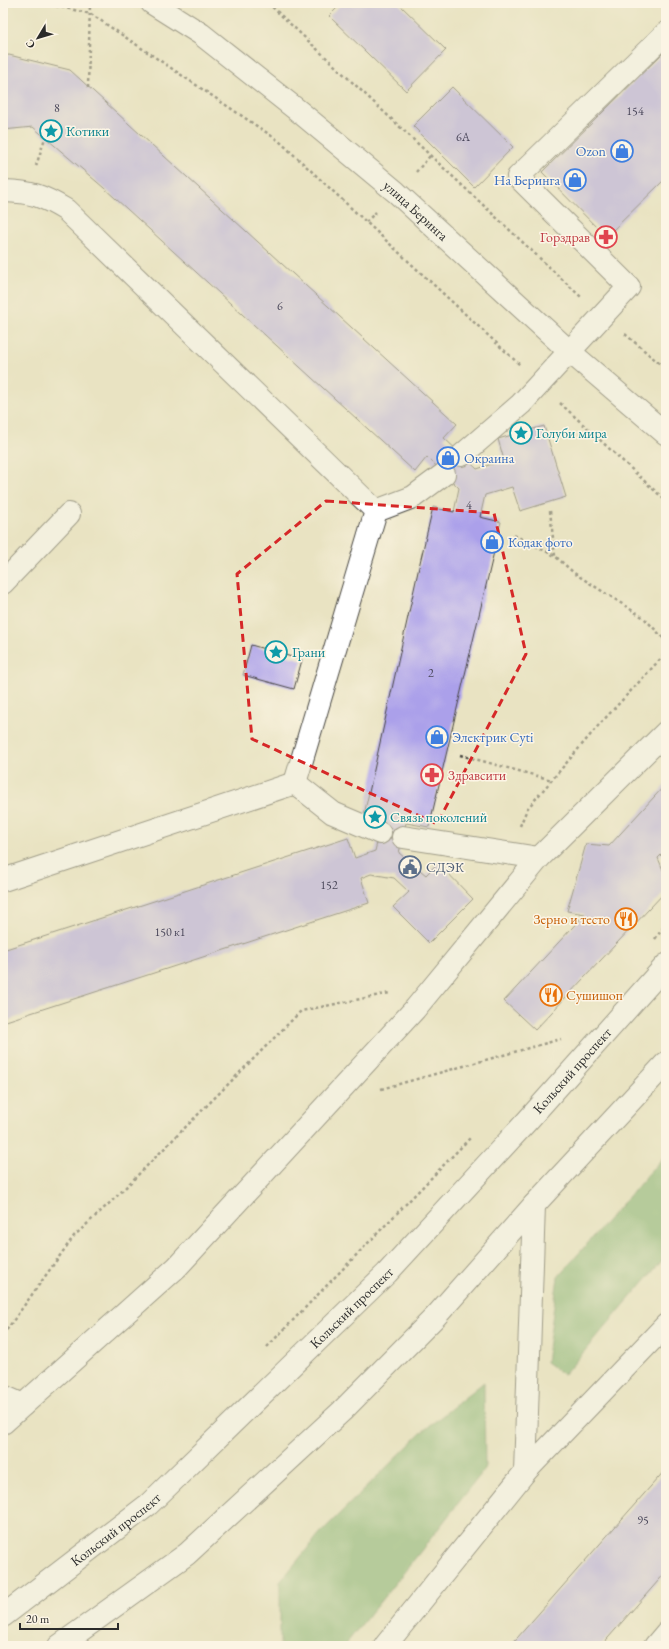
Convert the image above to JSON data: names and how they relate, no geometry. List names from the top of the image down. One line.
{"streets":{"main road":["улица Беринга","Кольский проспект"]},"places":{"place":["Котики","Голуби мира","Грани","Связь поколений"],"shop":["Ozon","На Беринга","Окраина","Кодак фото","Электрик Cyti"],"pharmacy":["Горздрав","Здравсити"],"public building":["СДЭК"],"restaurant":["Зерно и тесто","Сушишоп"]},"house_numbers":["8","154","6А","6","4","2","152","150 к1","95"],"scale_bar":"20 m","north":"bottom left"}
